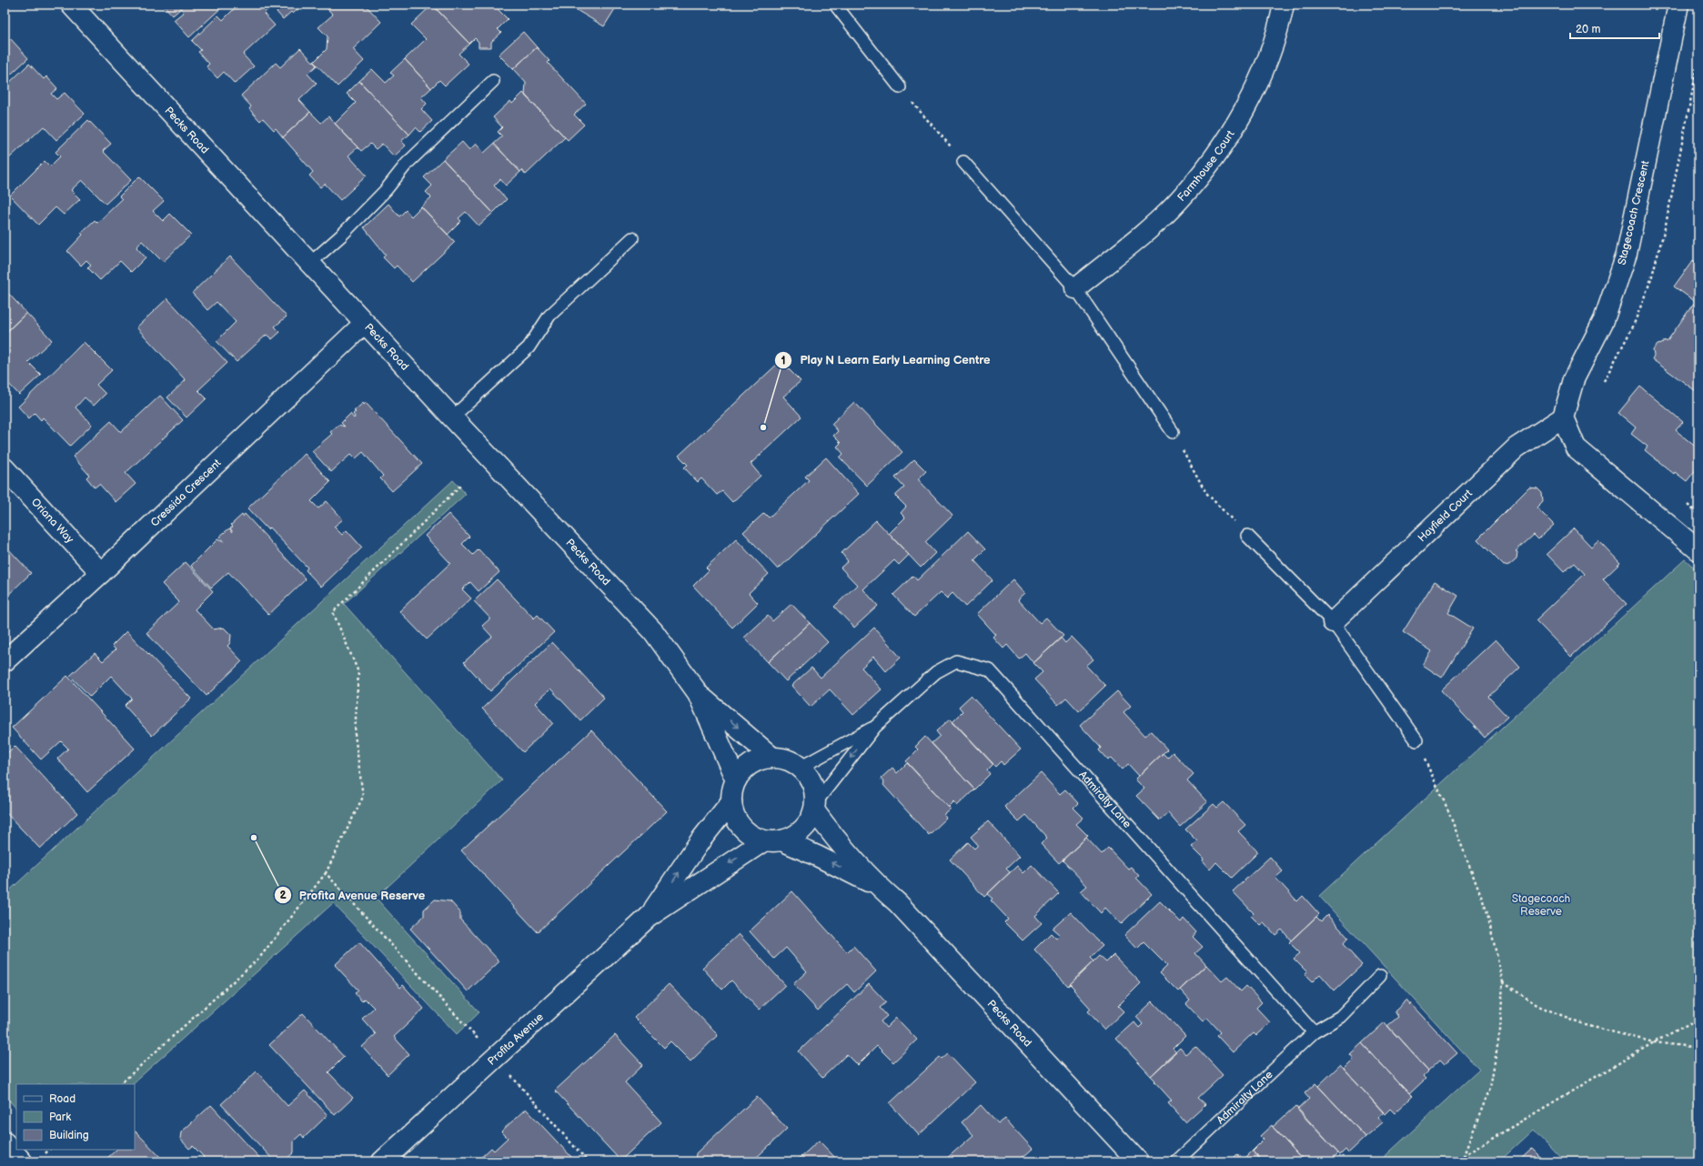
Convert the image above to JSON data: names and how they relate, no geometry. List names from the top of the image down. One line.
{"streets":{"street":["Pecks Road","Farmhouse Court","Stagecoach Crescent","Cressida Crescent","Hayfield Court","Oriana Way","Profita Avenue"],"lane":["Admiralty Lane"]},"crossings":[["Pecks Road","Cressida Crescent"],["Pecks Road","Admiralty Lane"],["Pecks Road","Profita Avenue"],["Stagecoach Crescent","Hayfield Court"],["Cressida Crescent","Oriana Way"],["Admiralty Lane","Profita Avenue"]],"parks":["Stagecoach Reserve"],"places":["Play N Learn Early Learning Centre","Profita Avenue Reserve"],"legend":["Road","Park","Building"],"scale_bar":"20 m"}
